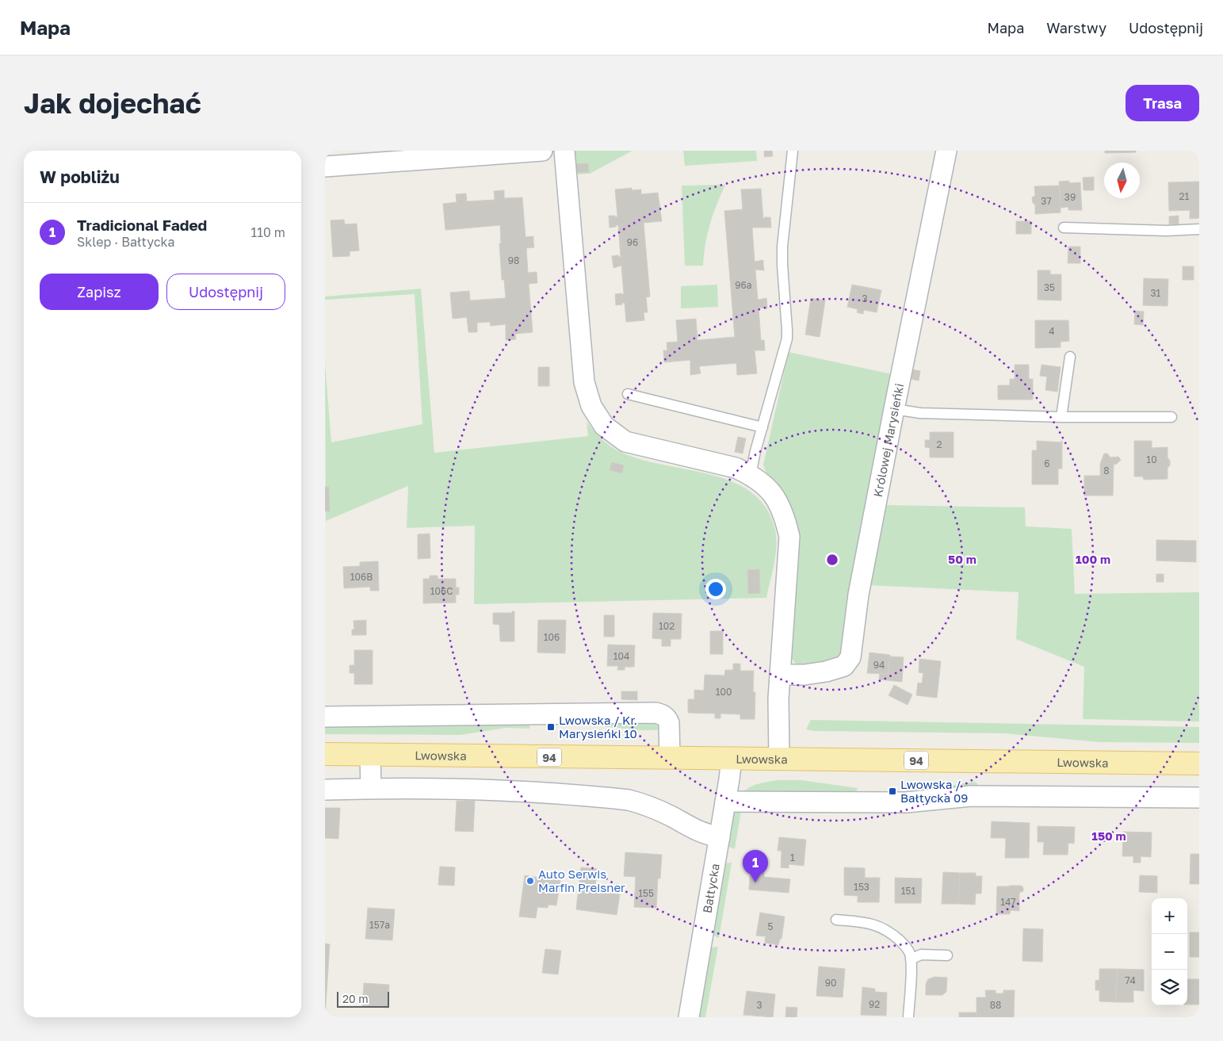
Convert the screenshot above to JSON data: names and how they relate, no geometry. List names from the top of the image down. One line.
{"streets":{"main road":["Lwowska","94"],"street":["Królowej Marysieńki","Bałtycka"]},"crossings":[["Lwowska","Bałtycka"]],"places":{"transit":["Lwowska / Kr. Marysieńki 10","Lwowska / Bałtycka 09"],"other":["Auto Serwis Marfin Preisner"]},"house_numbers":["21","39","37","96","98","96a","35","31","3","4","2","10","6","8","106B","106C","102","106","104","94","100","1","153","151","155","147","157a","5","74","90","92","3","88"],"scale_bar":"20 m","north":"bottom","page":{"header":"Mapa","nav":["Mapa","Warstwy","Udostępnij"],"buttons":["Trasa",["Zapisz","Udostępnij"]],"title":"Jak dojechać","heading":"W pobliżu","list":[{"mark":"1","name":"Tradicional Faded","note":"Sklep · Bałtycka","value":"110 m"}],"pins":"1","map_buttons":["+","−"],"scale":"20 m"},"rings":["50 m","100 m","150 m"]}
